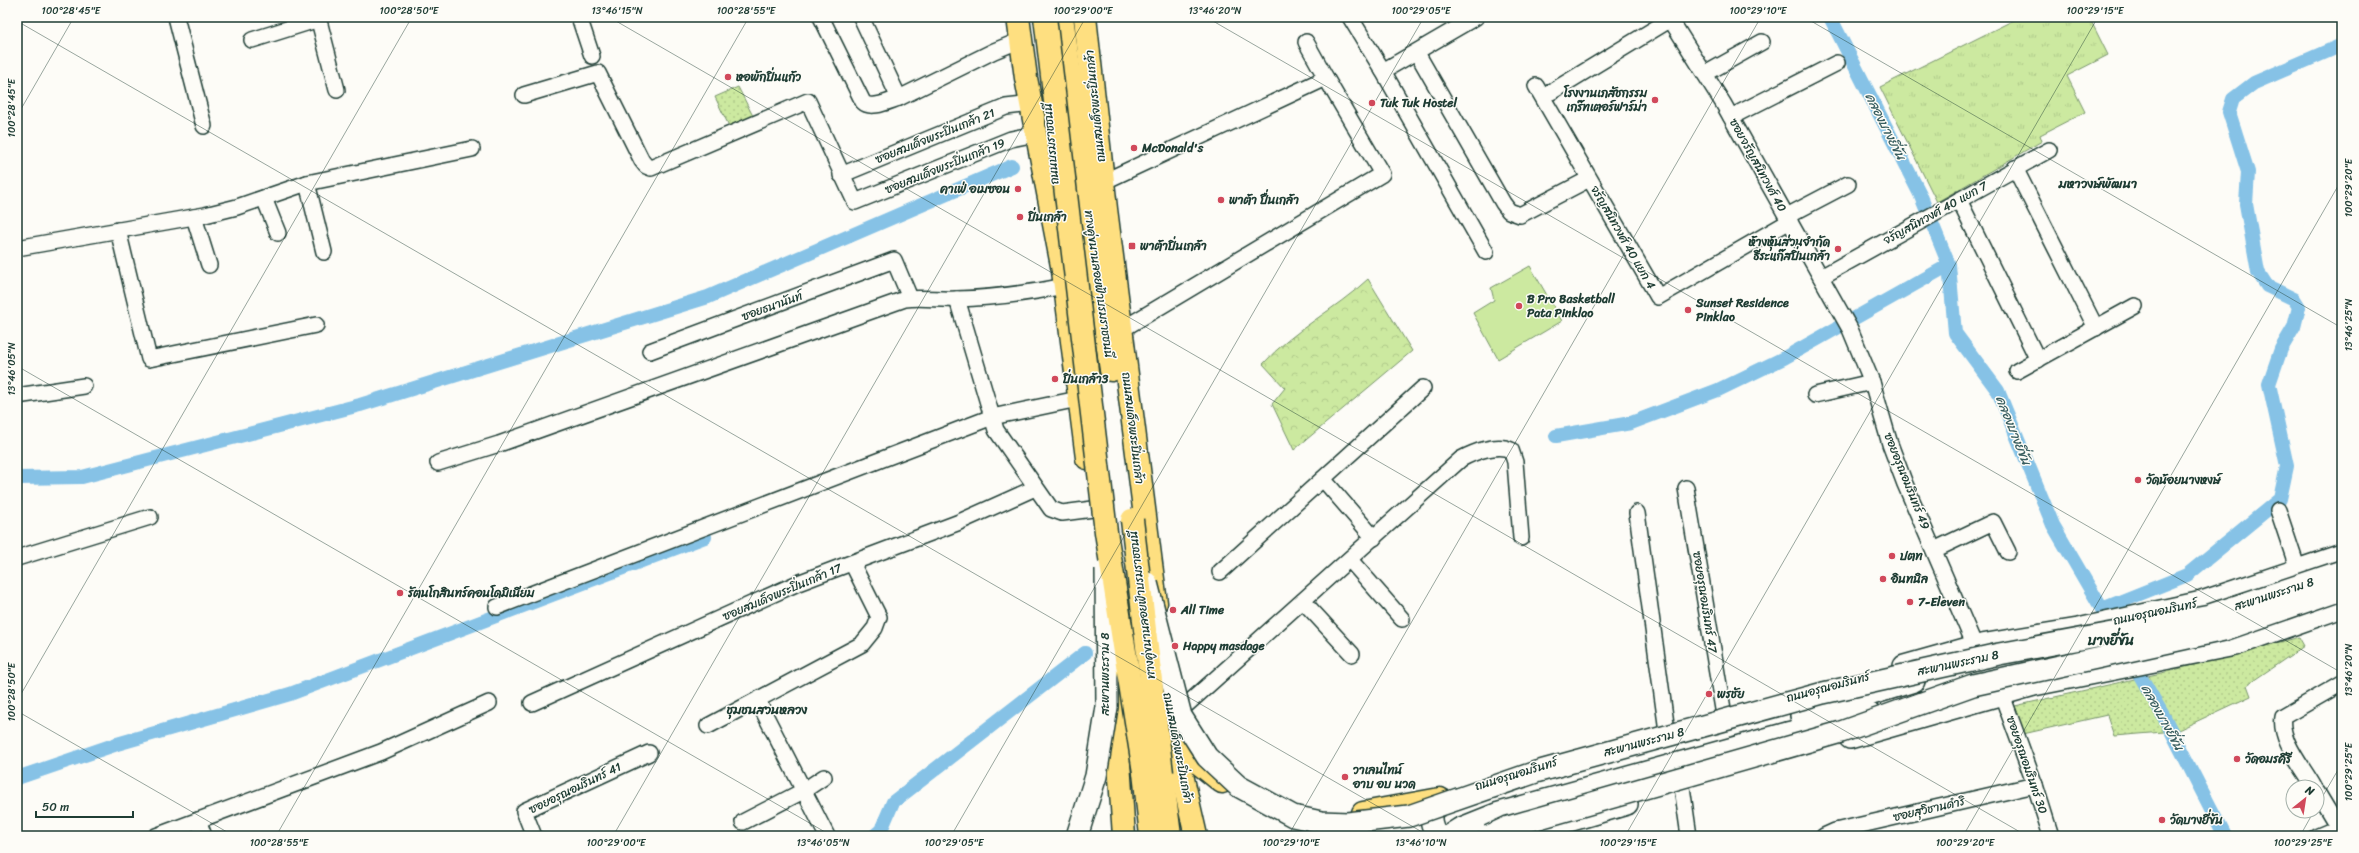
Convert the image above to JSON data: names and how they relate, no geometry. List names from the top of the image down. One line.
{"streets":{"main road":["ถนนสมเด็จพระปิ่นเกล้า","ถนนบรมราชชนนี","ทางคู่ขนานลอยฟ้าบรมราชชนนี","สะพานพระราม 8","ถนนอรุณอมรินทร์"],"street":["ซอยสมเด็จพระปิ่นเกล้า 21","ซอยจรัญสนิทวงศ์ 40","ซอยสมเด็จพระปิ่นเกล้า 19","จรัญสนิทวงศ์ 40 แยก 7","จรัญสนิทวงศ์ 40 แยก 4","ซอยธนานันท์","ซอยอรุณอมรินทร์ 49","ซอยสมเด็จพระปิ่นเกล้า 17","ซอยอรุณอมรินทร์ 47","ซอยอรุณอมรินทร์ 30","ซอยอรุณอมรินทร์ 41","ซอยสุวิชานดำริ"]},"crossings":[["ซอยสมเด็จพระปิ่นเกล้า 21","ซอยสมเด็จพระปิ่นเกล้า 19"],["ซอยจรัญสนิทวงศ์ 40","จรัญสนิทวงศ์ 40 แยก 7"],["ซอยจรัญสนิทวงศ์ 40","จรัญสนิทวงศ์ 40 แยก 4"],["ซอยจรัญสนิทวงศ์ 40","ซอยอรุณอมรินทร์ 49"],["ทางคู่ขนานลอยฟ้าบรมราชชนนี","สะพานพระราม 8"],["ซอยอรุณอมรินทร์ 49","ถนนอรุณอมรินทร์"],["ซอยอรุณอมรินทร์ 47","ถนนอรุณอมรินทร์"],["ซอยอรุณอมรินทร์ 30","ซอยสุวิชานดำริ"]],"districts":["มหาวงษ์พัฒนา","บางยี่ขัน","ชุมชนสวนหลวง"],"water":["คลองบางยี่ขัน"],"places":{"other":["หอพักปิ่นแก้ว","โรงงานเภสัชกรรม เกร๊ทเตอร์ฟาร์ม่า","Tuk Tuk Hostel","McDonald's","คาเฟ่ อเมซอน","พาต้า ปื่นเกล้า","ปิ่นเกล้า","ห้างหุ้นส่วนจำกัด ธีระแก๊สปิ่นเกล้า","B Pro Basketball Pata Pinklao","Sunset Residence Pinklao","ปิ่นเกล้า3","วัดน้อยนางหงษ์","ปตท","อินทนิล","รัตนโกสินทร์คอนโดมิเนียม","7-Eleven","All Time","Happy masdage","พรชัย","วัดอมรคีรี","วาเลนไทน์ อาบ อบ นวด","วัดบางยี่ขัน"],"transit":["พาต้าปิ่นเกล้า"]},"scale_bar":"50 m","north":"top right","coordinates":["100°28'45\"E","100°28'50\"E","13°46'15\"N","100°28'55\"E","100°29'00\"E","13°46'20\"N","100°29'05\"E","100°29'10\"E","100°29'15\"E","100°29'20\"E","13°46'25\"N","13°46'05\"N","100°29'25\"E","13°46'10\"N"]}
